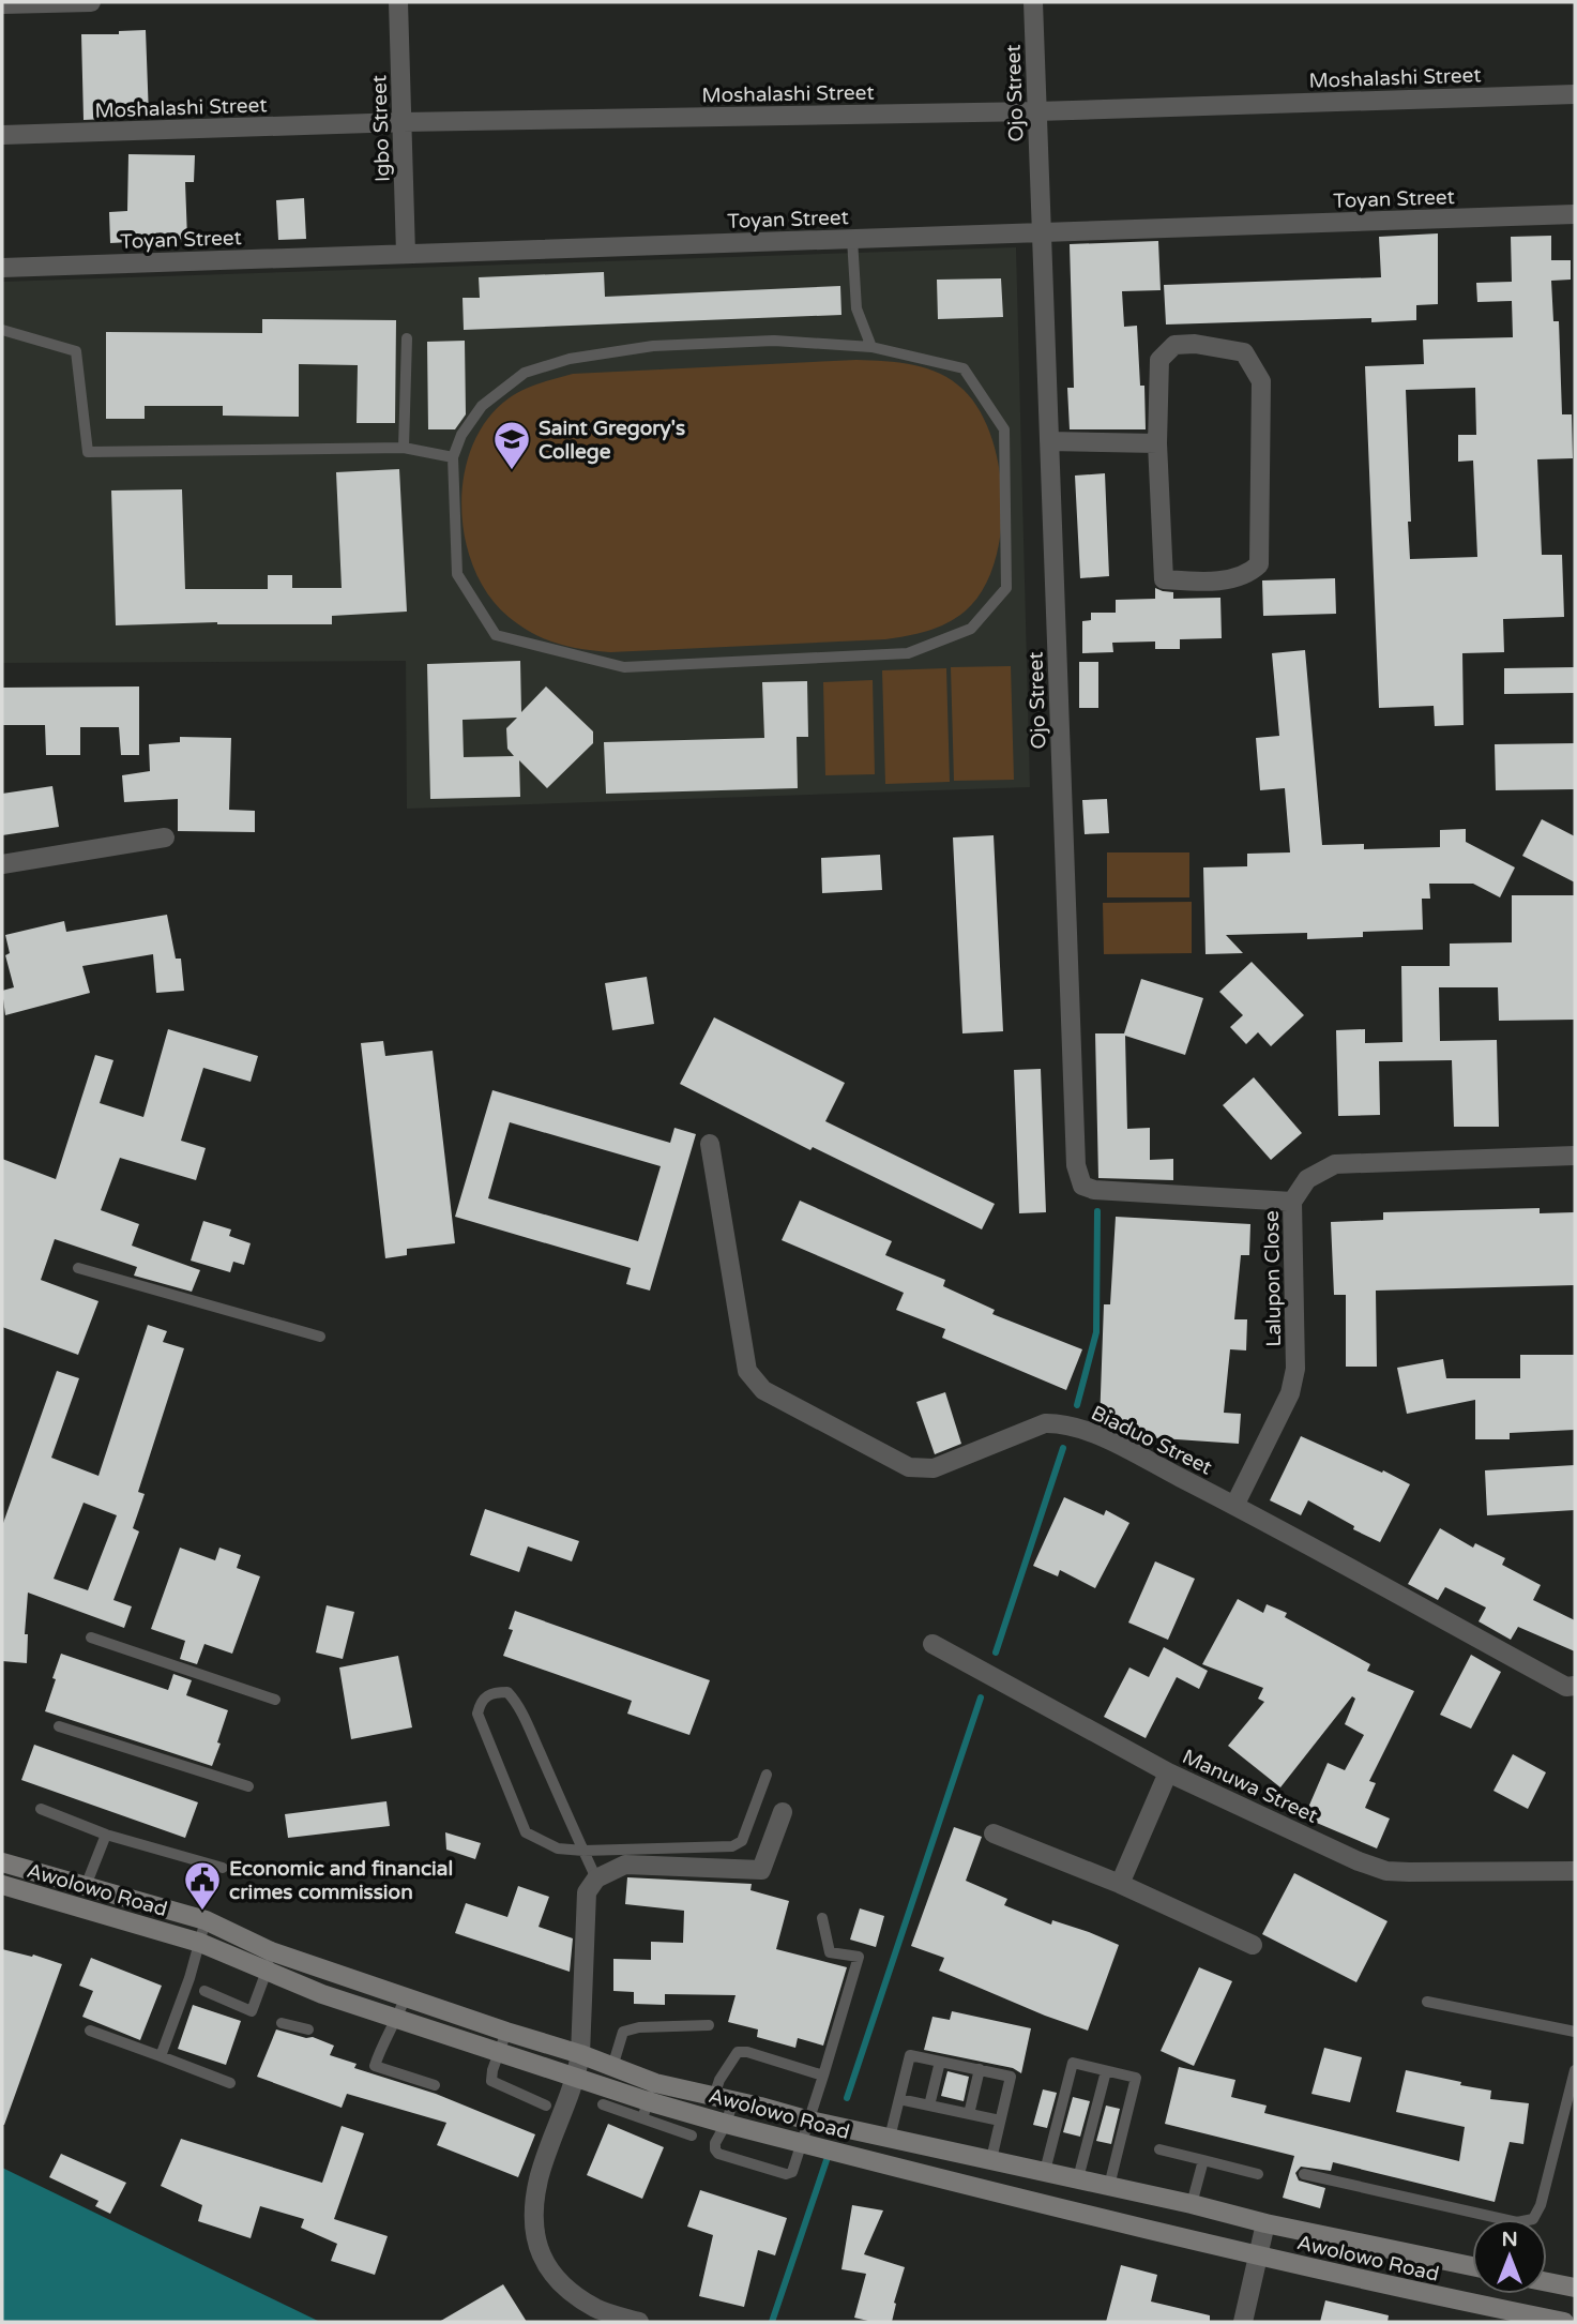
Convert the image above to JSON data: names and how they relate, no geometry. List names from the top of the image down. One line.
{"streets":{"main road":["Awolowo Road"],"street":["Moshalashi Street","Ojo Street","Igbo Street","Toyan Street","Lalupon Close","Biaduo Street","Manuwa Street"]},"crossings":[["Moshalashi Street","Ojo Street"],["Moshalashi Street","Igbo Street"],["Ojo Street","Toyan Street"],["Ojo Street","Lalupon Close"],["Igbo Street","Toyan Street"],["Lalupon Close","Biaduo Street"]],"places":{"school or university":["Saint Gregory's College"],"public building":["Economic and financial crimes commission"]},"north":"top"}
